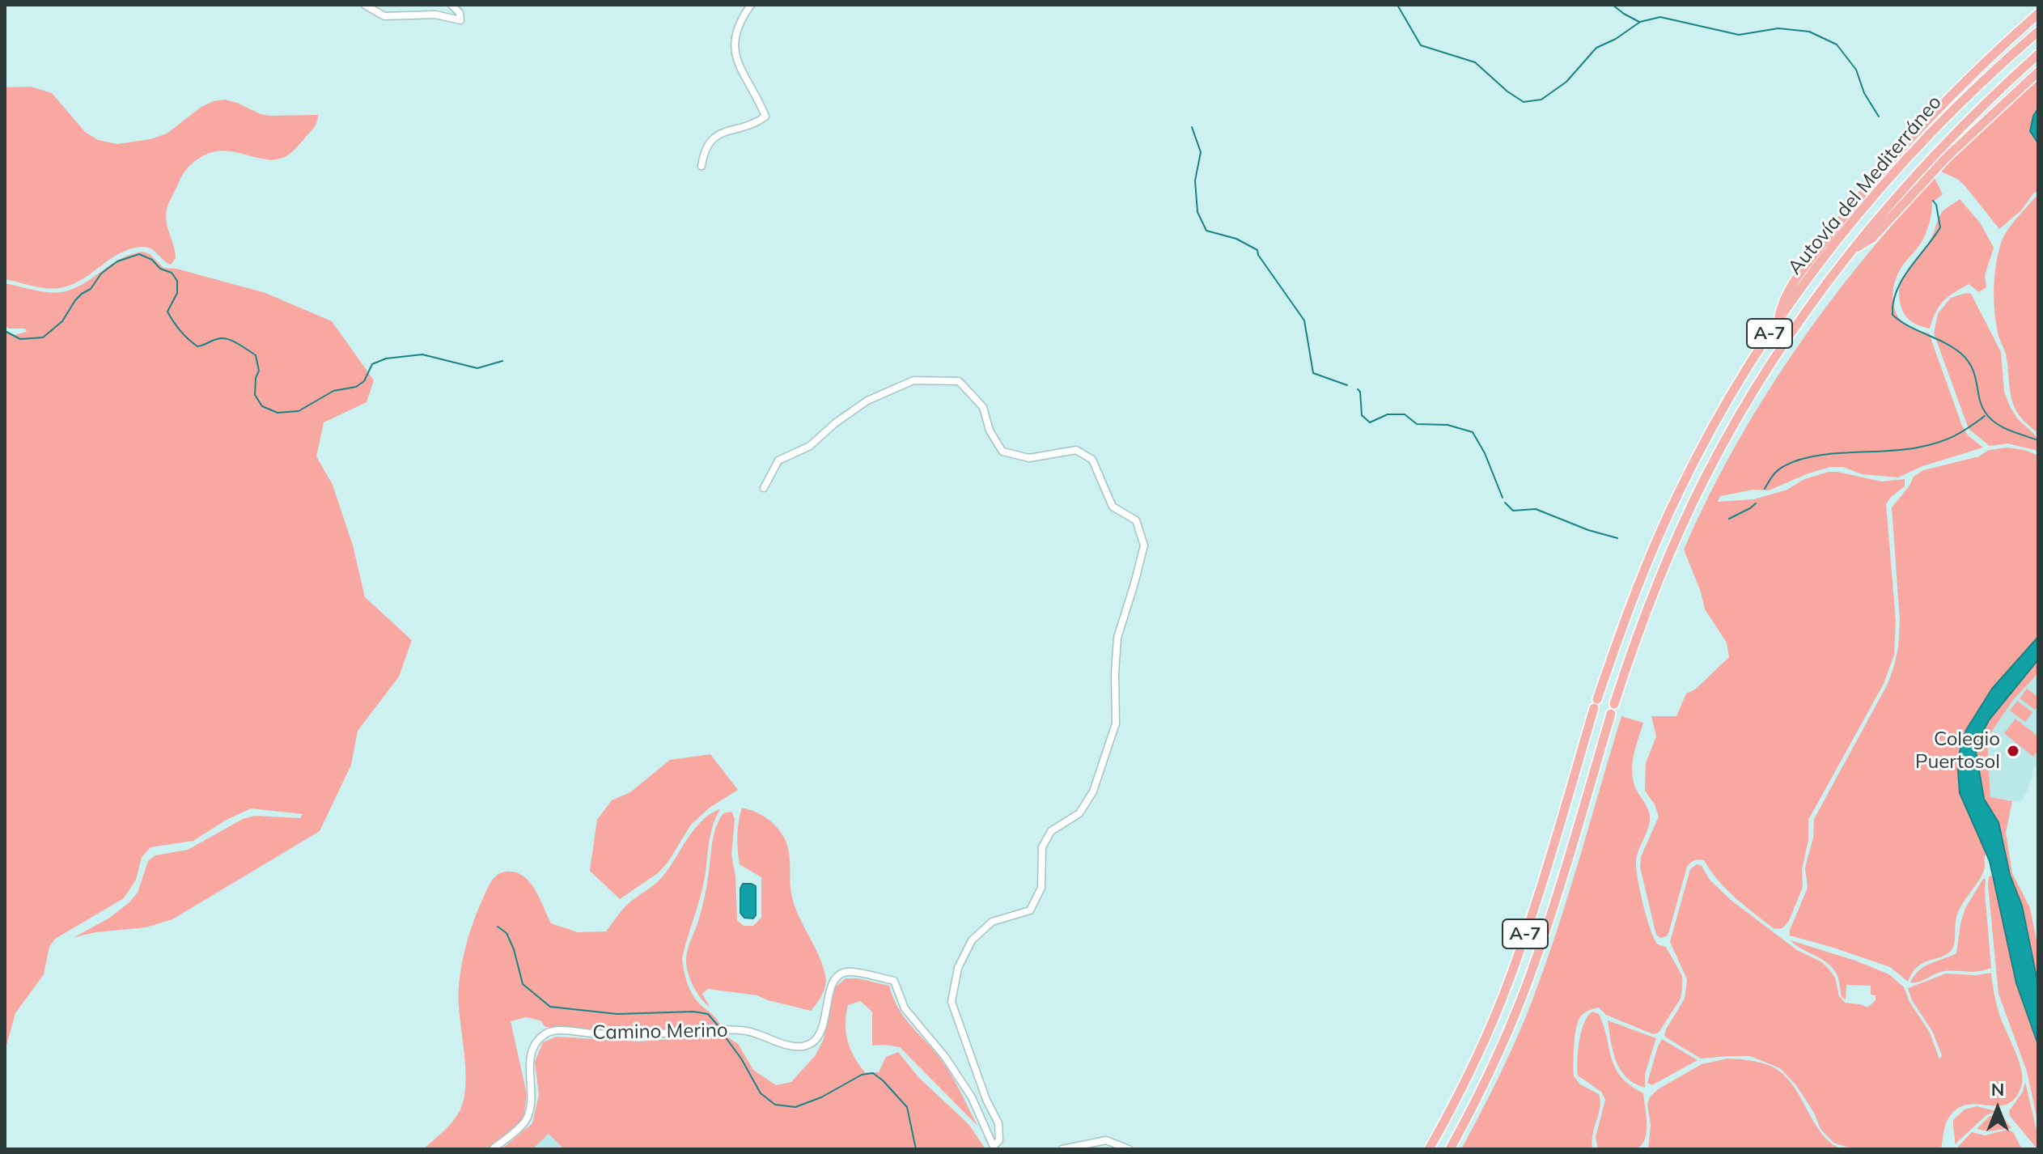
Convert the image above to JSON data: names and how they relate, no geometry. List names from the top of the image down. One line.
{"streets":{"highway":["Autovía del Mediterráneo","A-7"],"street":["Camino Merino"]},"places":["Colegio Puertosol"],"north":"top"}
